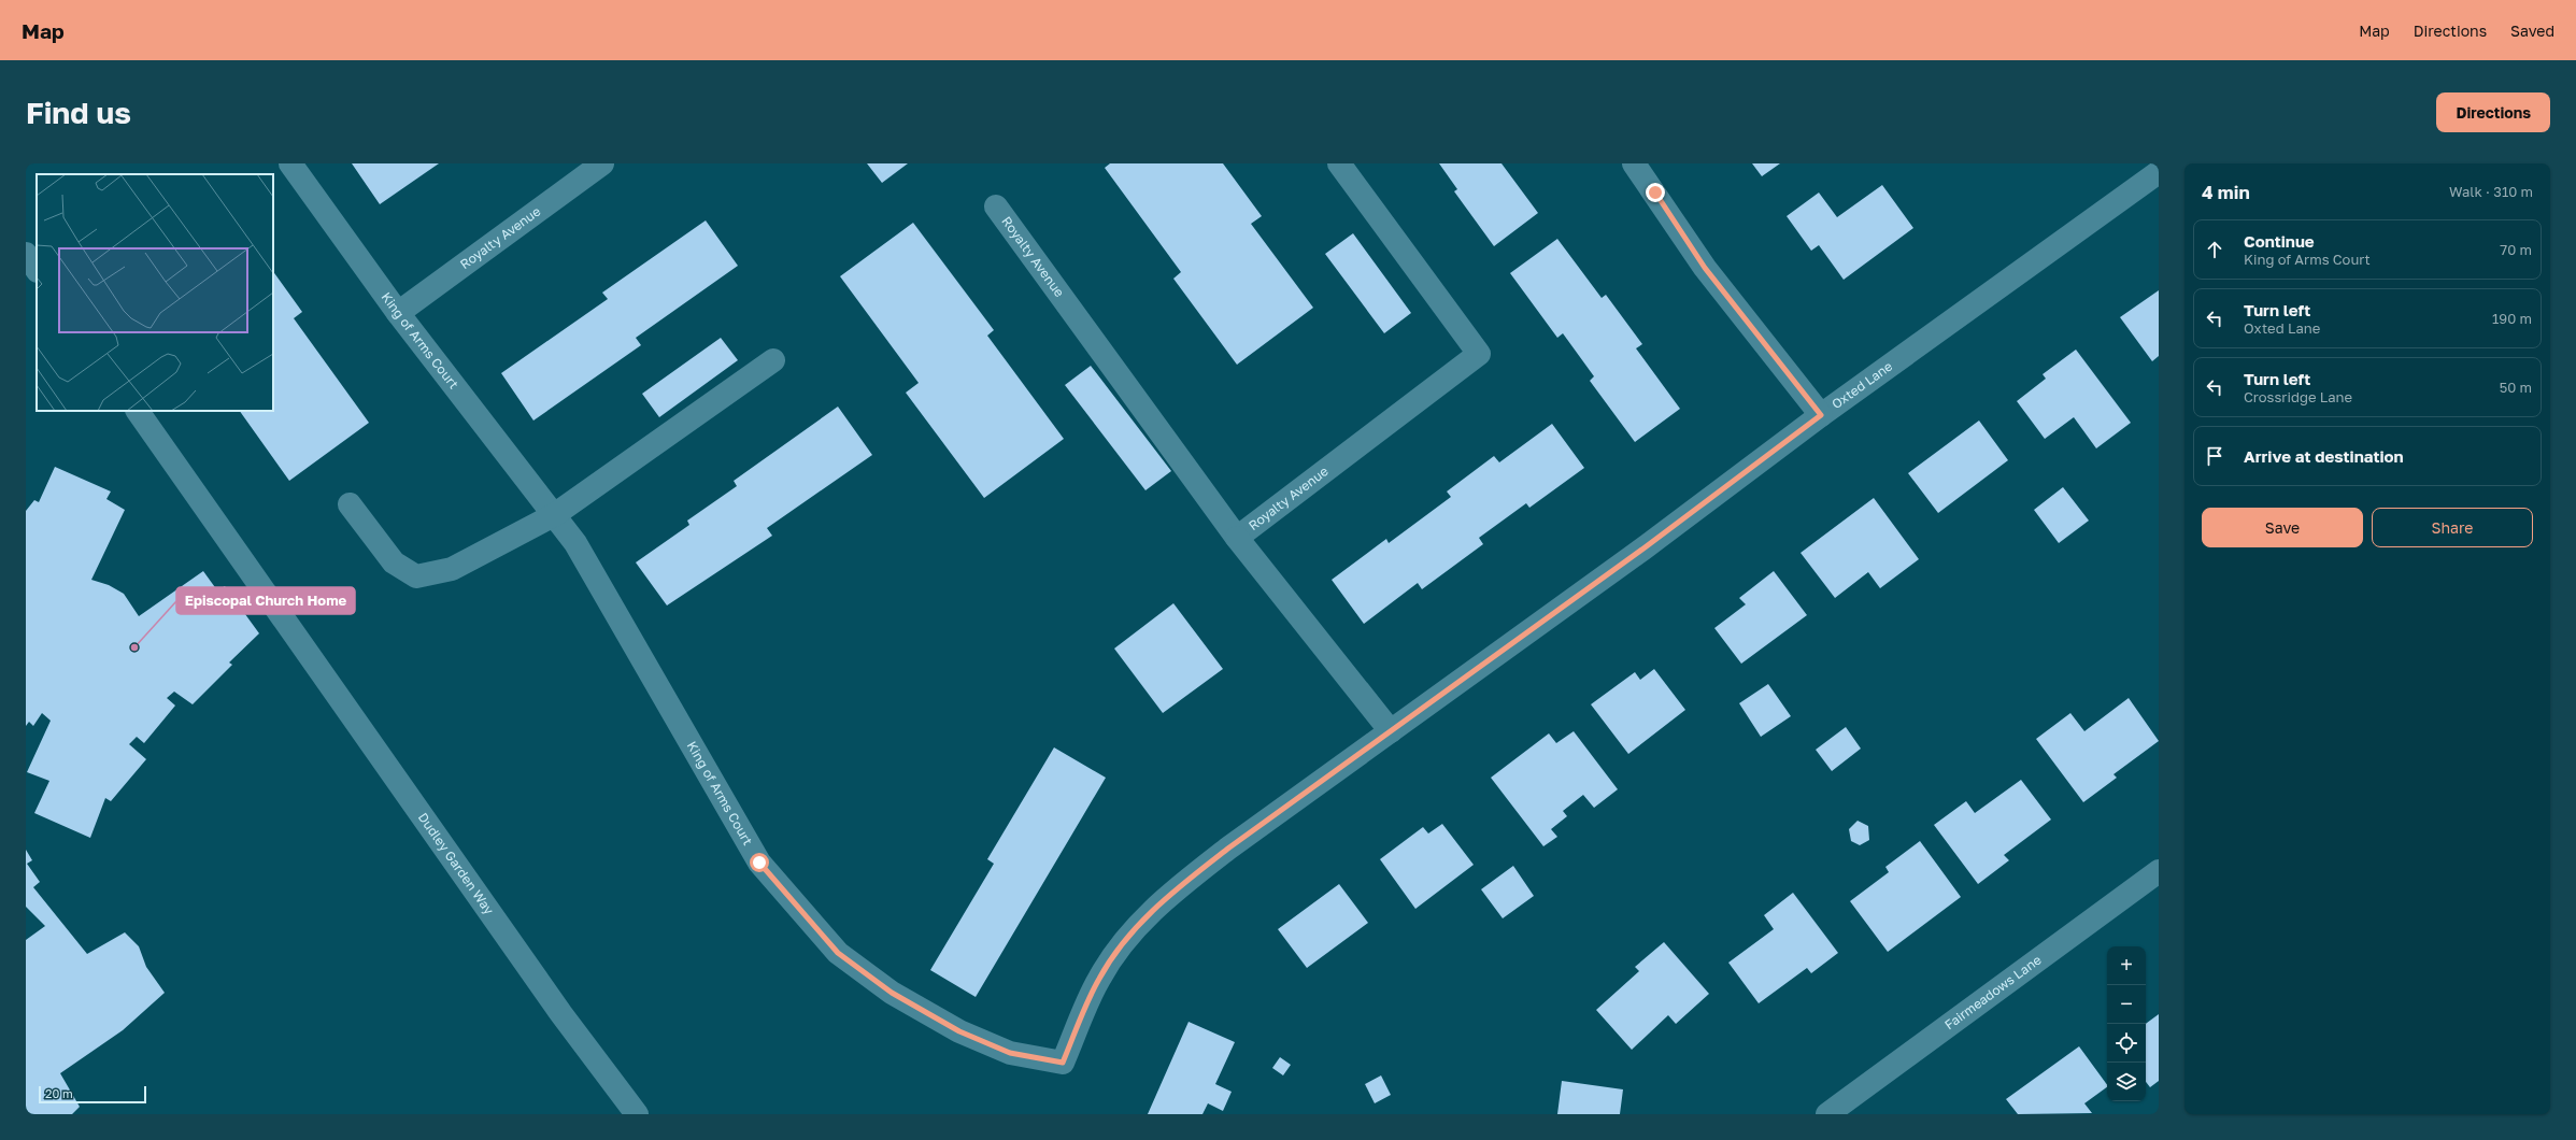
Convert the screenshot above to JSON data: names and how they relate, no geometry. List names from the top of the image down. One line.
{"streets":{"street":["Royalty Avenue","King of Arms Court","Oxted Lane","Dudley Garden Way","Fairmeadows Lane"]},"crossings":[["Royalty Avenue","King of Arms Court"],["King of Arms Court","Oxted Lane"]],"places":["Episcopal Church Home"],"scale_bar":"20 m","page":{"header":"Map","nav":["Map","Directions","Saved"],"buttons":["Directions",["Save","Share"]],"title":"Find us","heading":["4 min","Walk · 310 m"],"list":[["Continue","King of Arms Court","70 m"],["Turn left","Oxted Lane","190 m"],["Turn left","Crossridge Lane","50 m"],"Arrive at destination"],"map_buttons":["+","−"],"scale":"20 m"}}
